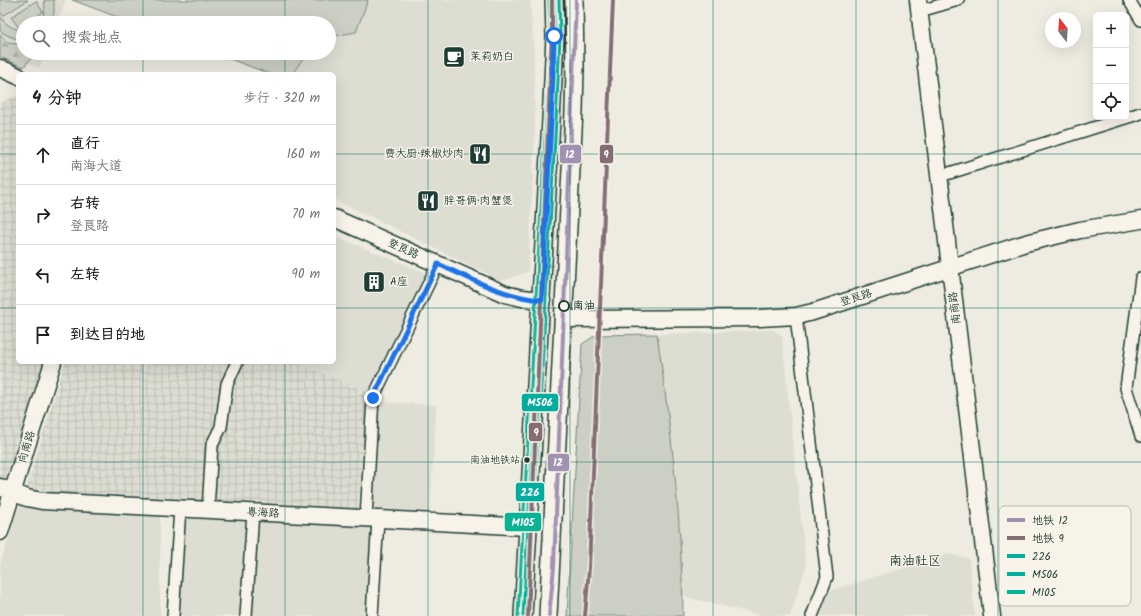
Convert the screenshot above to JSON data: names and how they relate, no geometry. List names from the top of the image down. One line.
{"streets":{"street":["登良路","南商路","向南路","粤海路"]},"crossings":[["登良路","南商路"],["向南路","粤海路"]],"districts":["南油社区"],"places":{"cafe":["茉莉奶白"],"restaurant":["费大厨·辣椒炒肉","胖哥俩·肉蟹煲"],"building":["A座"],"other":["南油","南油地铁站"]},"lines":["metro line 12","metro line 9","transit line 226","transit line M506","transit line M105"],"legend":["地铁 12","地铁 9","226","M506","M105"],"north":"top","page":{"map_buttons":["+","−"],"search":"搜索地点","heading":["4 分钟","步行 · 320 m"],"list":[["直行","南海大道","160 m"],["右转","登良路","70 m"],["左转","90 m"],"到达目的地"]}}
